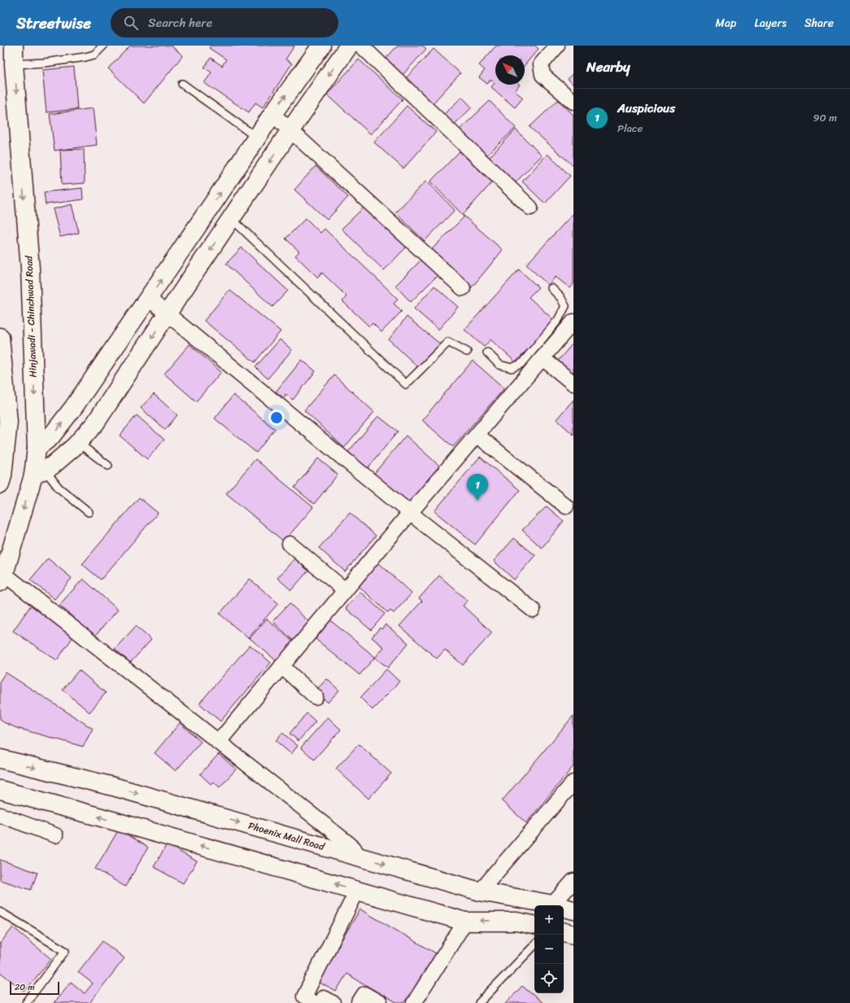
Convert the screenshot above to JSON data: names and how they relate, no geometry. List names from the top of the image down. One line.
{"streets":{"street":["Hinjawadi - Chinchwad Road","Phoenix Mall Road"]},"one_way":["Hinjawadi - Chinchwad Road"],"scale_bar":"20 m","north":"top left","page":{"header":"Streetwise","search":"Search here","nav":["Map","Layers","Share"],"heading":"Nearby","list":[{"mark":"1","name":"Auspicious","note":"Place","value":"90 m"}],"pins":"1","map_buttons":["+","−"],"scale":"20 m"}}
